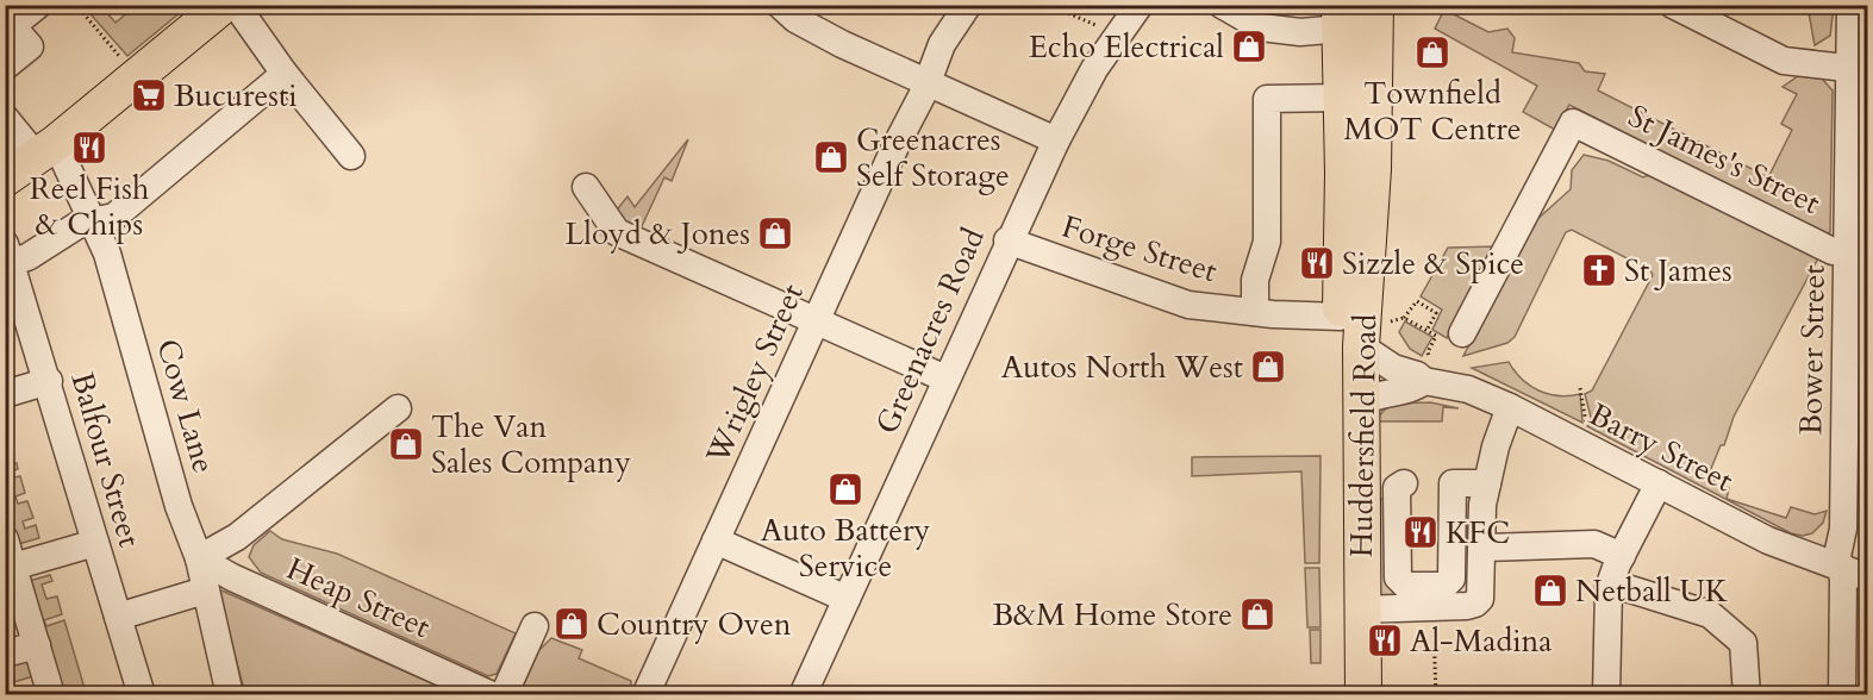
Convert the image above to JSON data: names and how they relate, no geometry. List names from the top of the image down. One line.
{"streets":{"main road":["Huddersfield Road"],"street":["St James's Street","Forge Street","Greenacres Road","Bower Street","Wrigley Street","Cow Lane","Barry Street","Balfour Street","Heap Street"]},"crossings":[["St James's Street","Bower Street"],["Forge Street","Greenacres Road"],["Forge Street","Huddersfield Road"],["Bower Street","Barry Street"],["Cow Lane","Heap Street"],["Huddersfield Road","Barry Street"]],"places":{"shop":["Echo Electrical","Townfield MOT Centre","Greenacres Self Storage","Lloyd & Jones","Autos North West","The Van Sales Company","Auto Battery Service","Netball UK","B&M Home Store","Country Oven"],"supermarket":["Bucuresti"],"restaurant":["Reel Fish & Chips","Sizzle & Spice","KFC","Al-Madina"],"church":["St James"]}}
